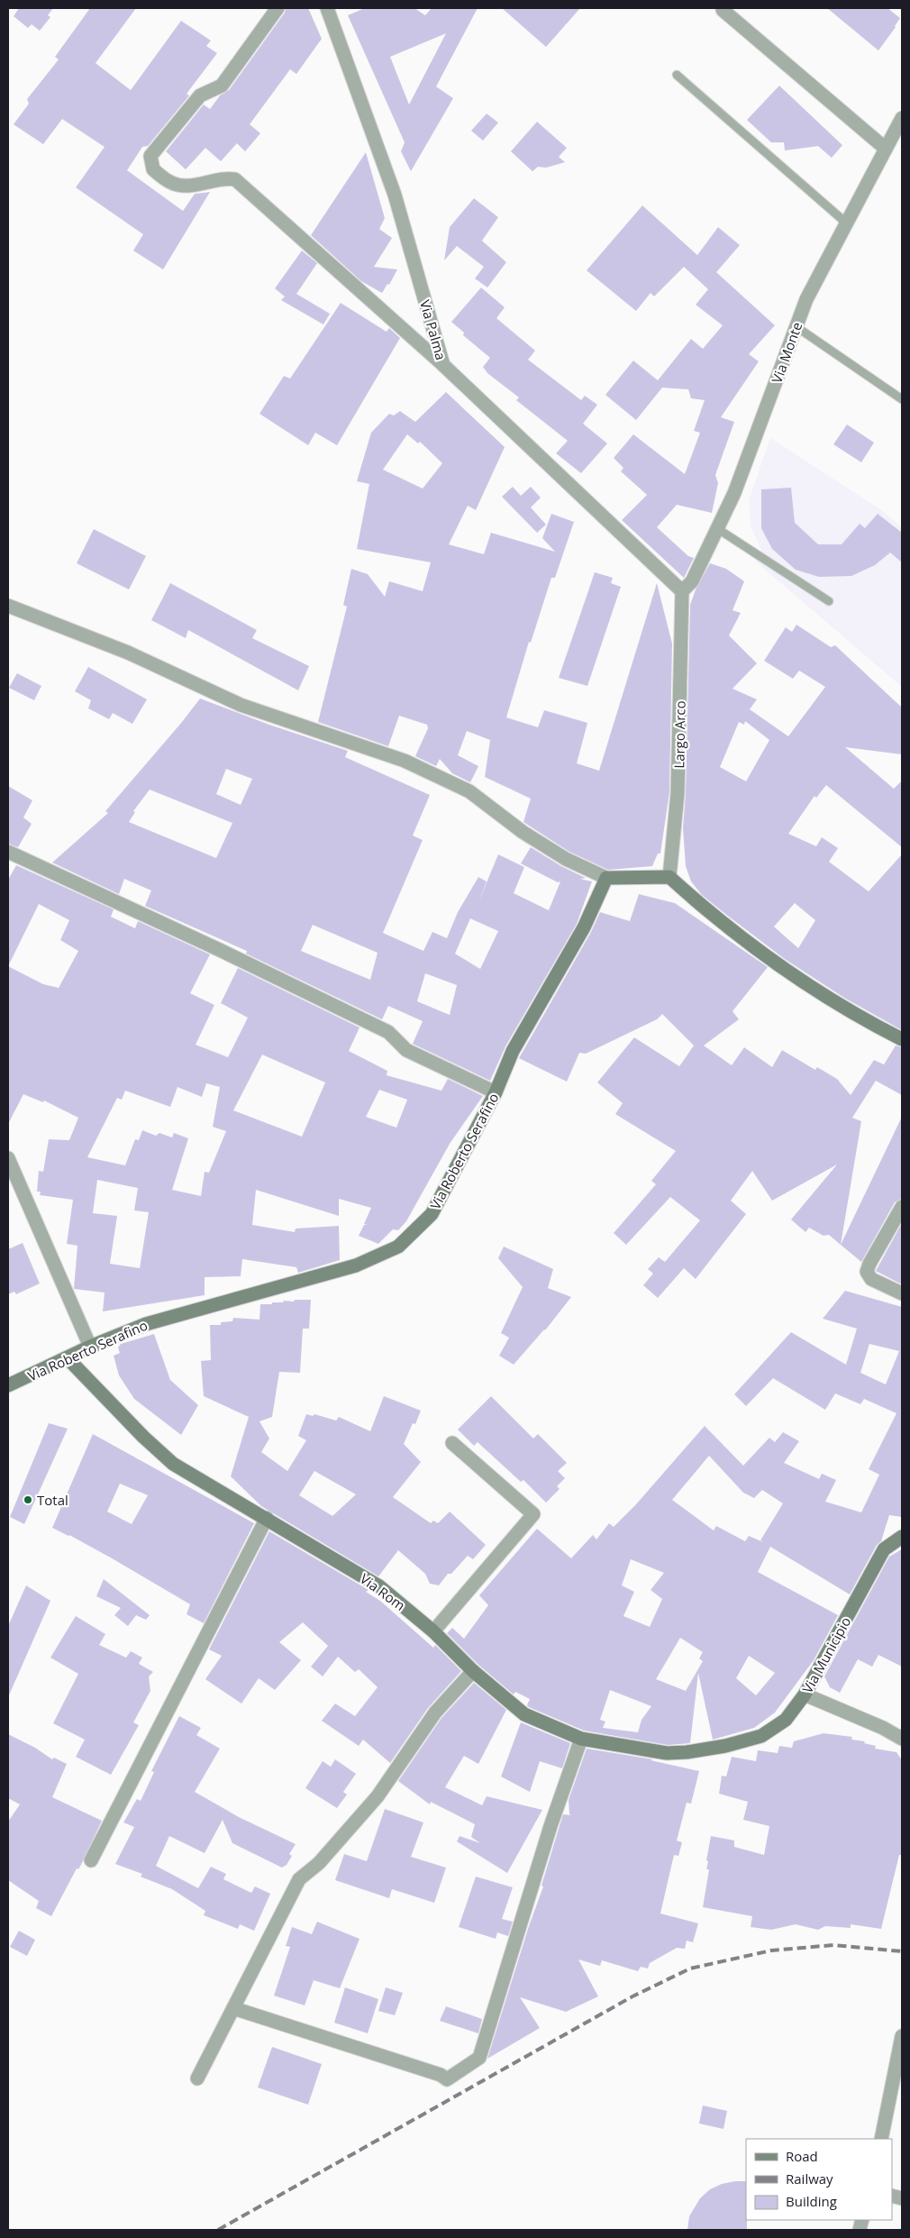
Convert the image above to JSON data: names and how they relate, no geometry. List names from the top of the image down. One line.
{"streets":{"main road":["Via Roberto Serafino","Via Rom","Via Municipio"],"street":["Via Palma","Via Monte","Largo Arco"]},"crossings":[["Via Palma","Via Monte"],["Via Palma","Largo Arco"],["Via Monte","Largo Arco"],["Via Roberto Serafino","Via Rom"],["Via Rom","Via Municipio"]],"places":["Total"],"legend":["Road","Railway","Building"]}
